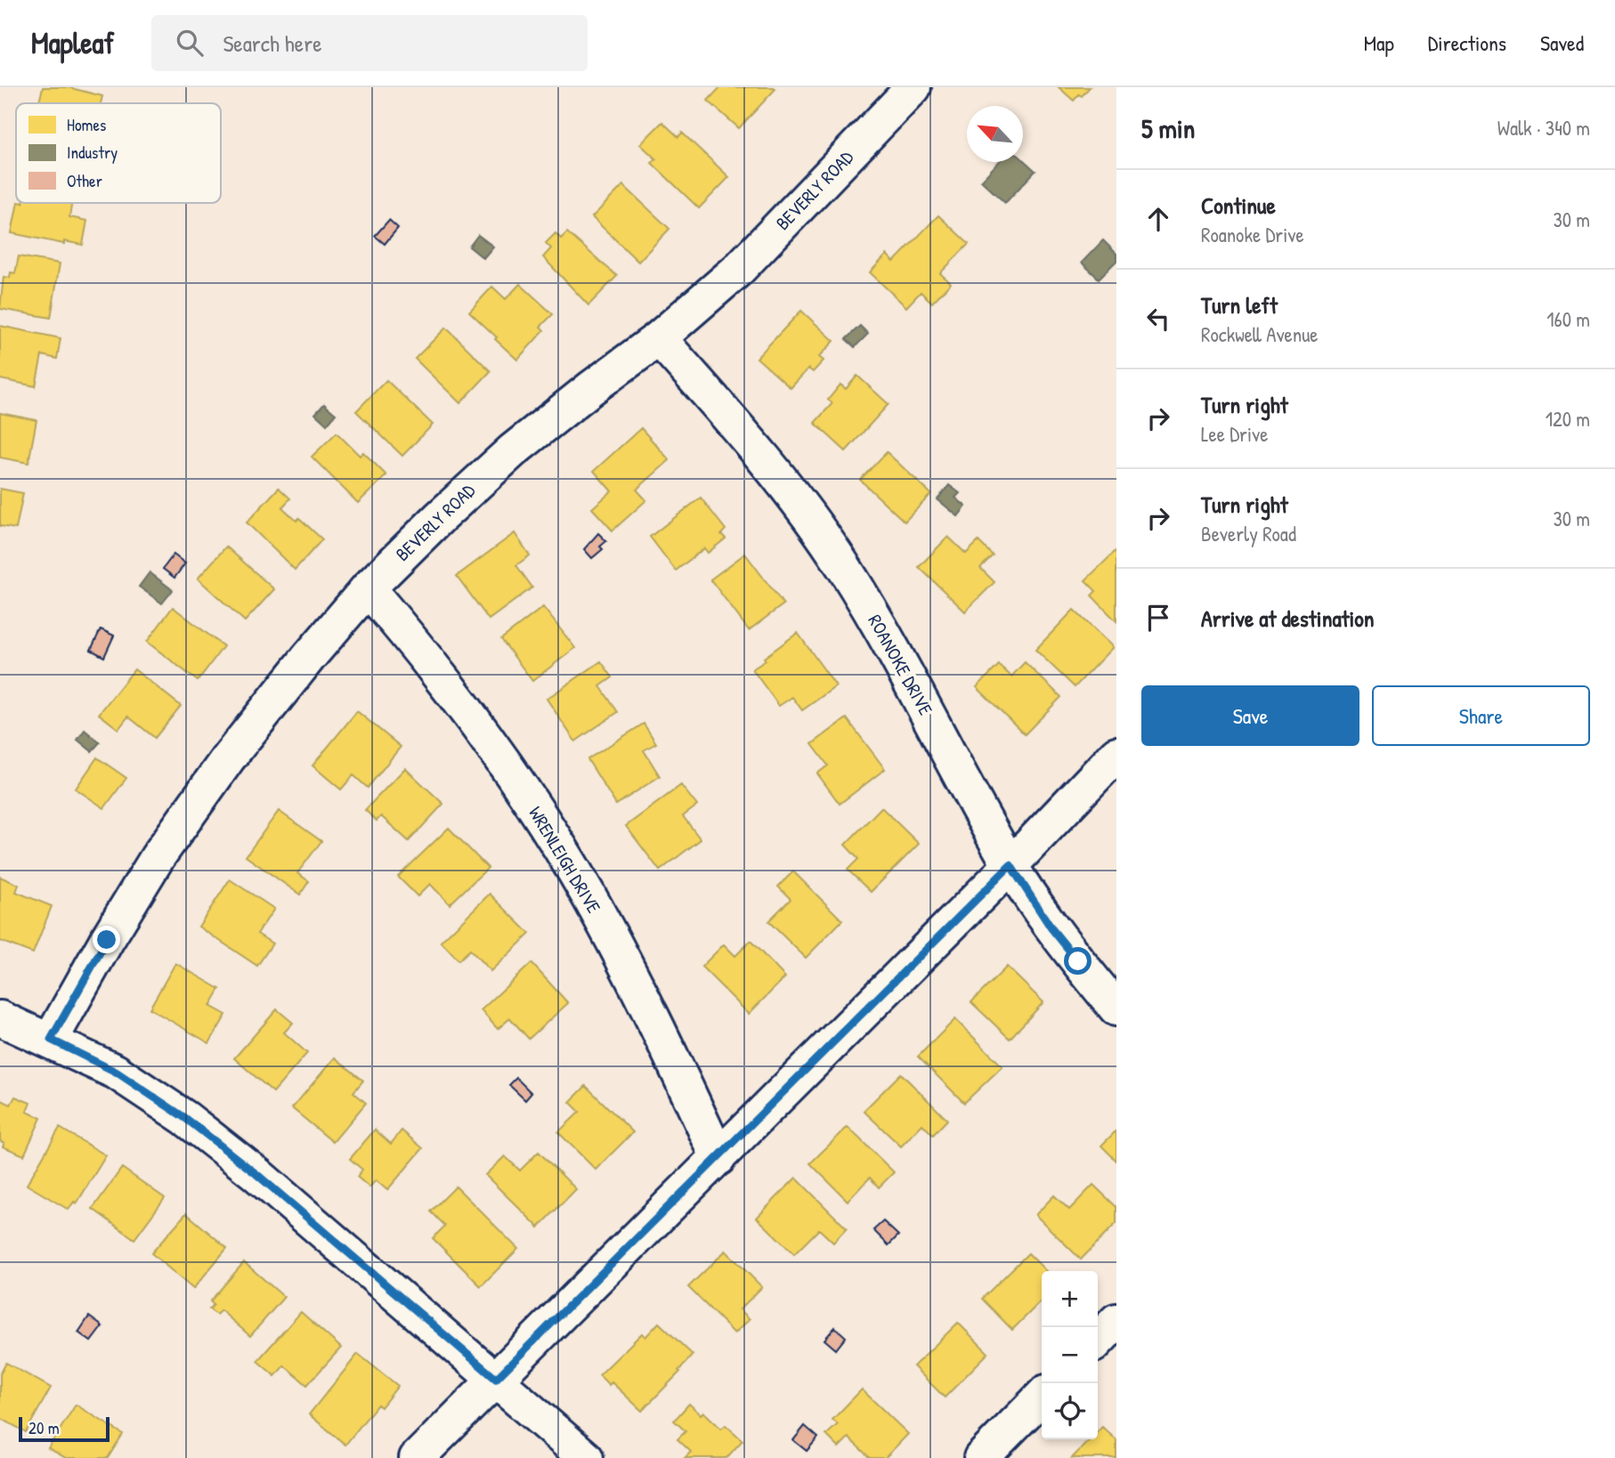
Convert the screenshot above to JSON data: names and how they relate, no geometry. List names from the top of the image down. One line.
{"streets":{"street":["BEVERLY ROAD","ROANOKE DRIVE","WRENLEIGH DRIVE"]},"crossings":[["BEVERLY ROAD","ROANOKE DRIVE"],["BEVERLY ROAD","WRENLEIGH DRIVE"]],"legend":["Homes","Industry","Other"],"scale_bar":"20 m","north":"top left","page":{"header":"Mapleaf","search":"Search here","nav":["Map","Directions","Saved"],"heading":["5 min","Walk · 340 m"],"list":[["Continue","Roanoke Drive","30 m"],["Turn left","Rockwell Avenue","160 m"],["Turn right","Lee Drive","120 m"],["Turn right","Beverly Road","30 m"],"Arrive at destination"],"buttons":["Save","Share"],"map_buttons":["+","−"],"scale":"20 m"}}
